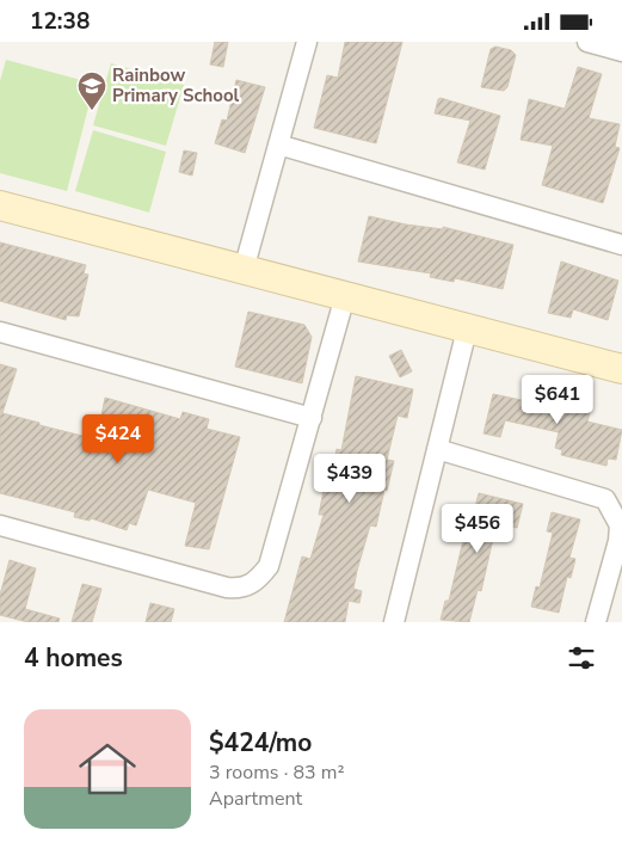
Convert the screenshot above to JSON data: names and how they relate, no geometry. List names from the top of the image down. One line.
{"places":{"school or university":["Rainbow Primary School"]},"page":{"status":"12:38","price":["$641","$424","$439","$456"],"heading":"4 homes","list":[{"name":"$424/mo","note":"3 rooms · 83 m² · Apartment"}]}}
